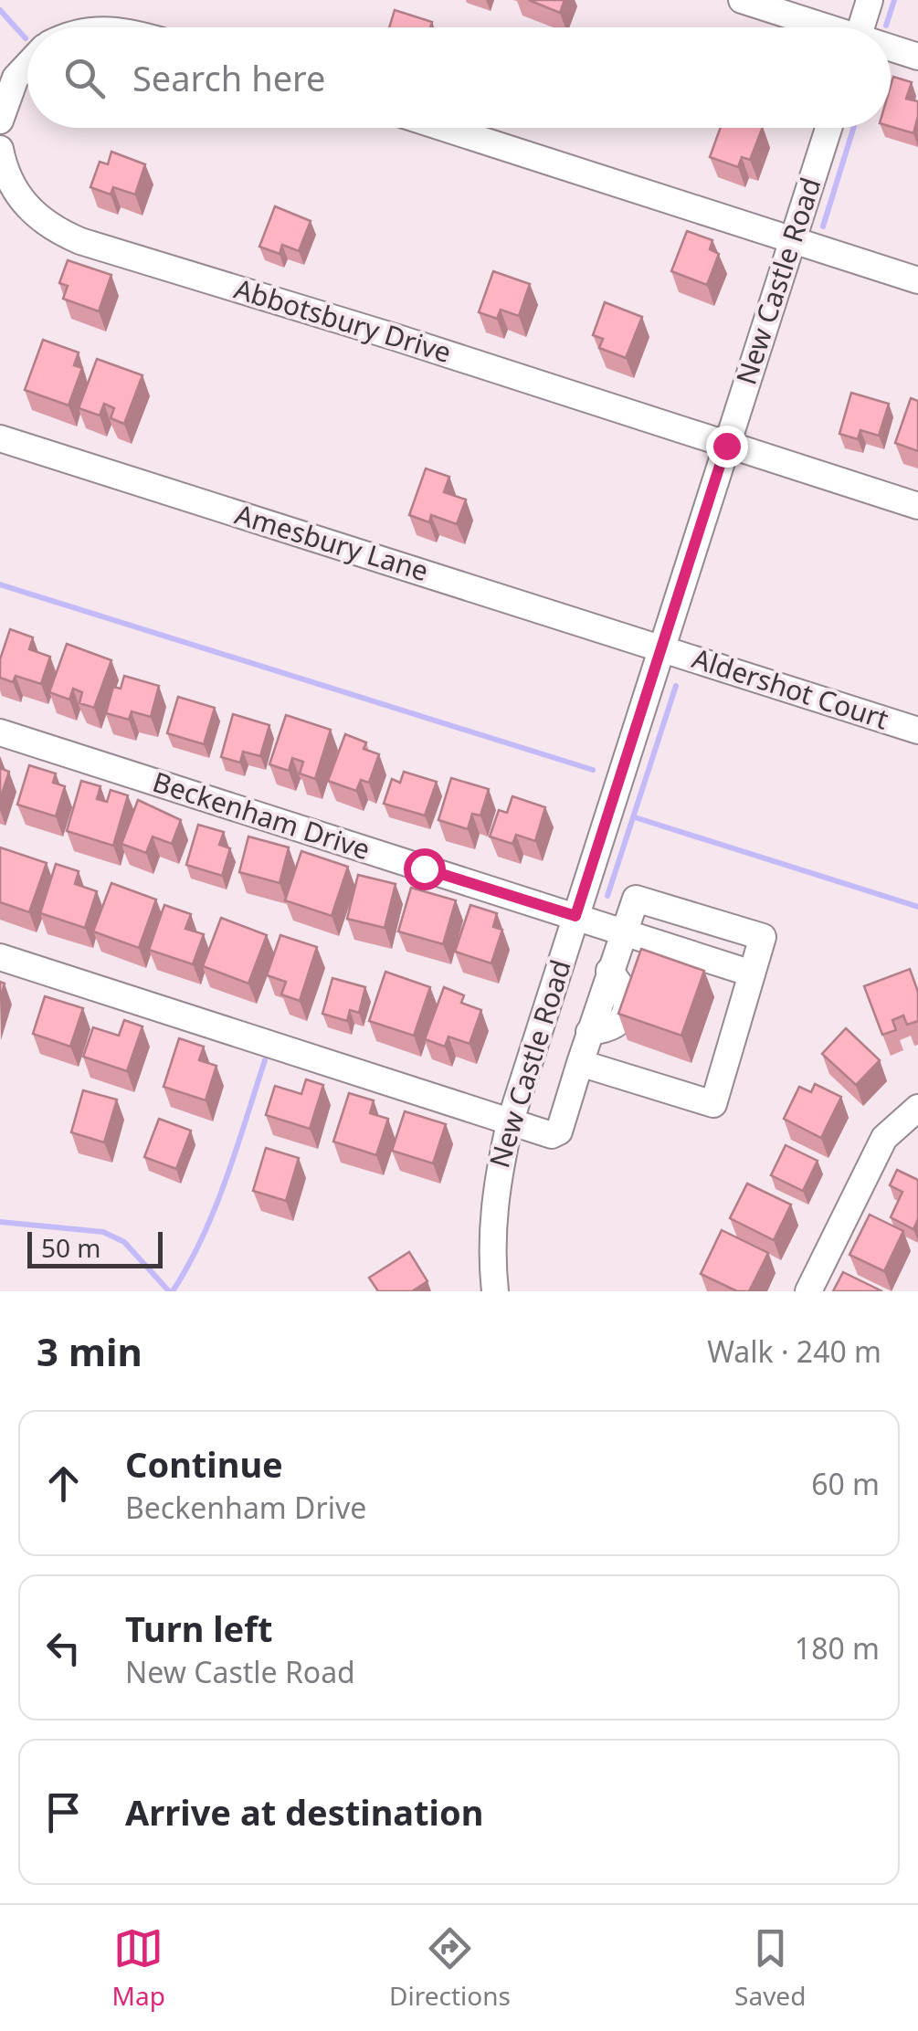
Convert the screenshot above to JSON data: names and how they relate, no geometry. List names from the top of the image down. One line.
{"streets":{"street":["New Castle Road","Abbotsbury Drive","Amesbury Lane","Aldershot Court","Beckenham Drive"]},"crossings":[["New Castle Road","Abbotsbury Drive"],["New Castle Road","Amesbury Lane"],["New Castle Road","Aldershot Court"],["New Castle Road","Beckenham Drive"],["Amesbury Lane","Aldershot Court"]],"scale_bar":"50 m","page":{"search":"Search here","scale":"50 m","heading":["3 min","Walk · 240 m"],"list":[["Continue","Beckenham Drive","60 m"],["Turn left","New Castle Road","180 m"],"Arrive at destination"],"nav":["Map","Directions","Saved"]}}
